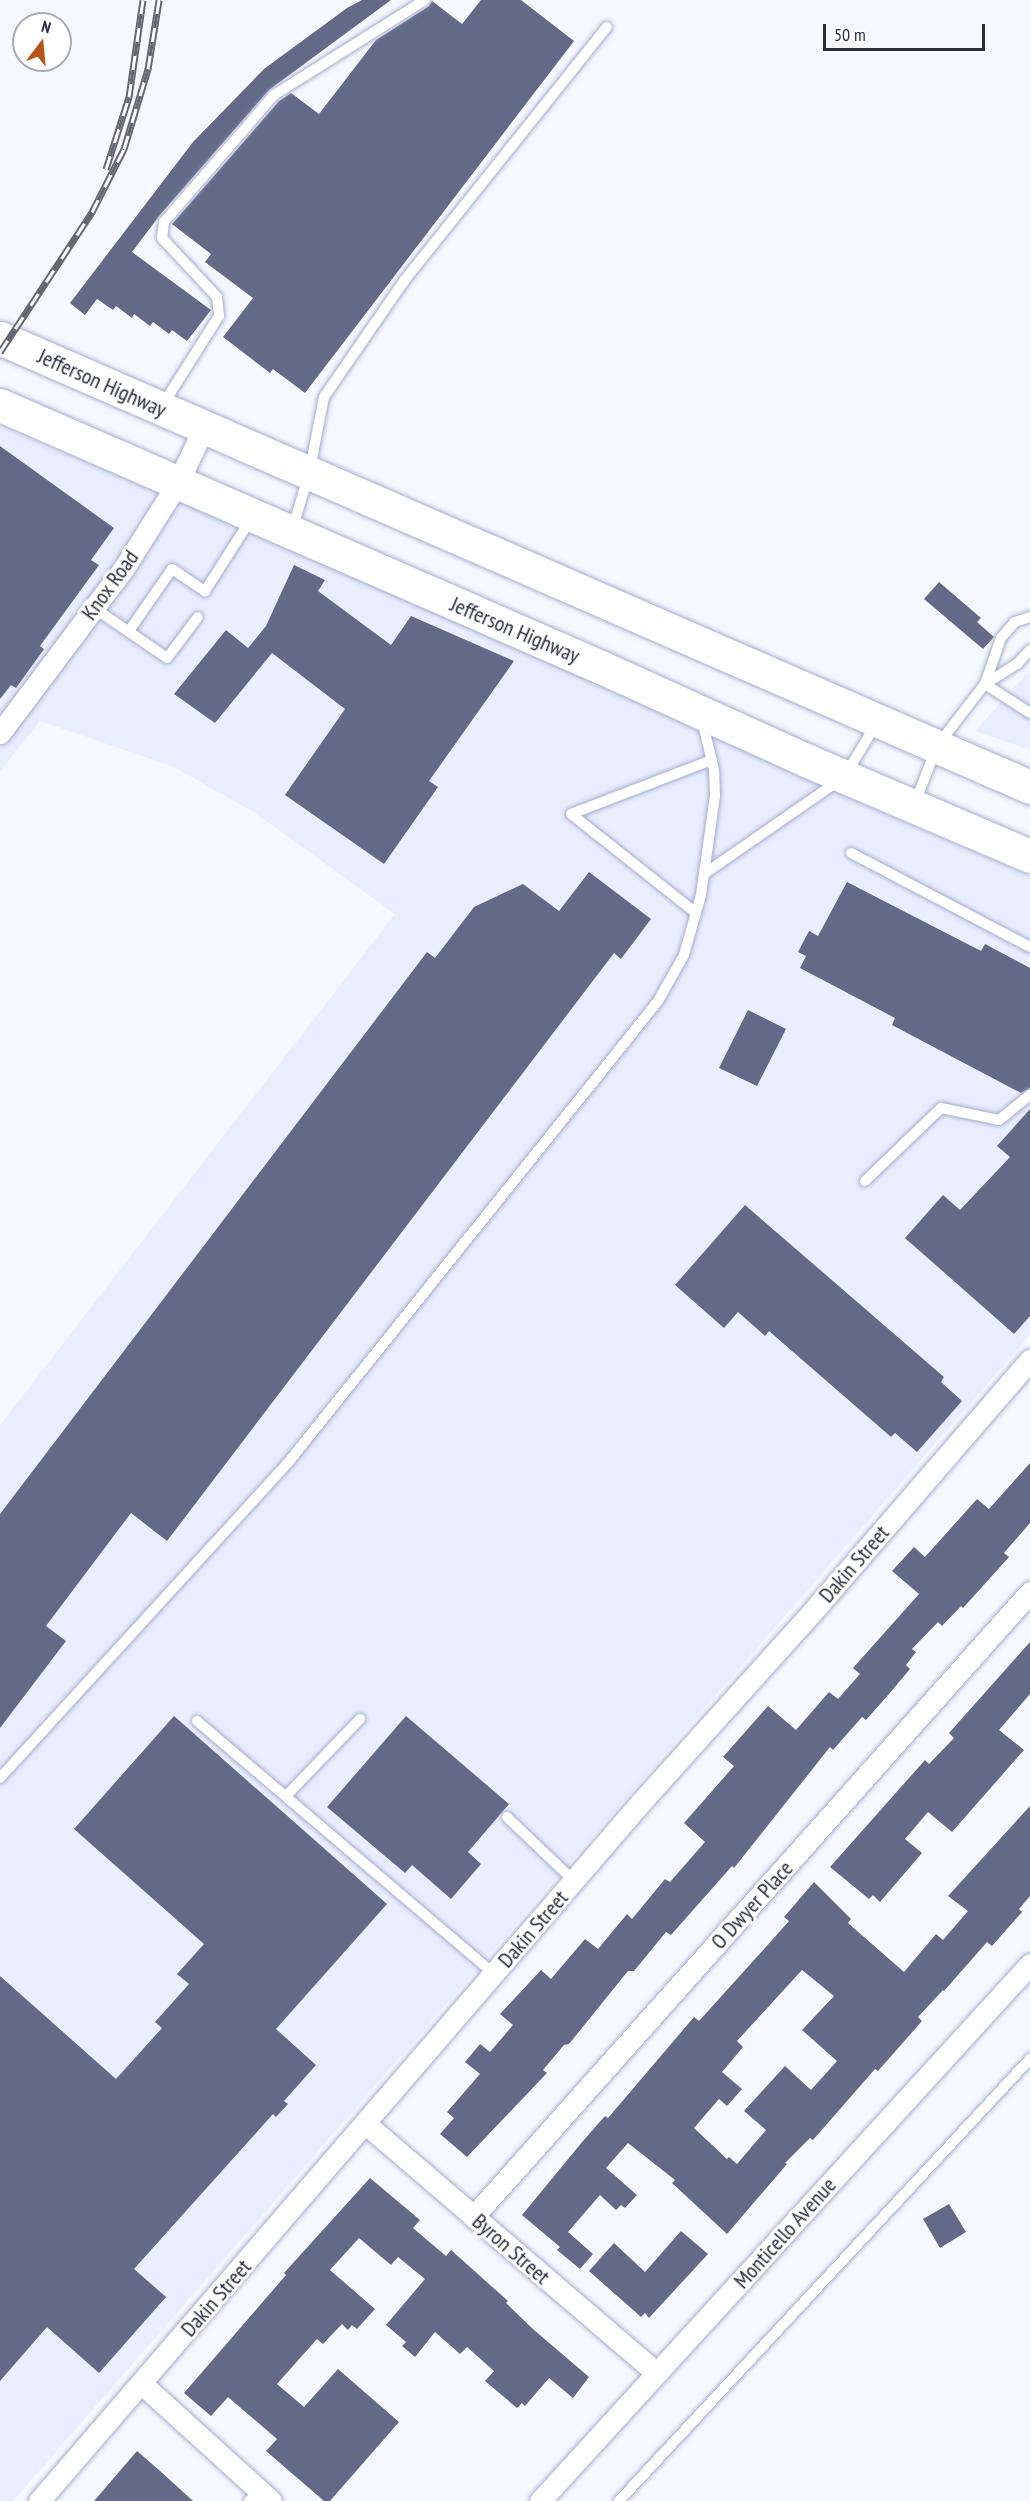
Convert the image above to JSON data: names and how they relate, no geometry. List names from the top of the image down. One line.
{"streets":{"main road":["Jefferson Highway"],"street":["Knox Road","Dakin Street","O Dwyer Place","Monticello Avenue","Byron Street"]},"crossings":[["Jefferson Highway","Knox Road"],["Dakin Street","Byron Street"],["O Dwyer Place","Byron Street"],["Monticello Avenue","Byron Street"]],"scale_bar":"50 m","north":"top"}
